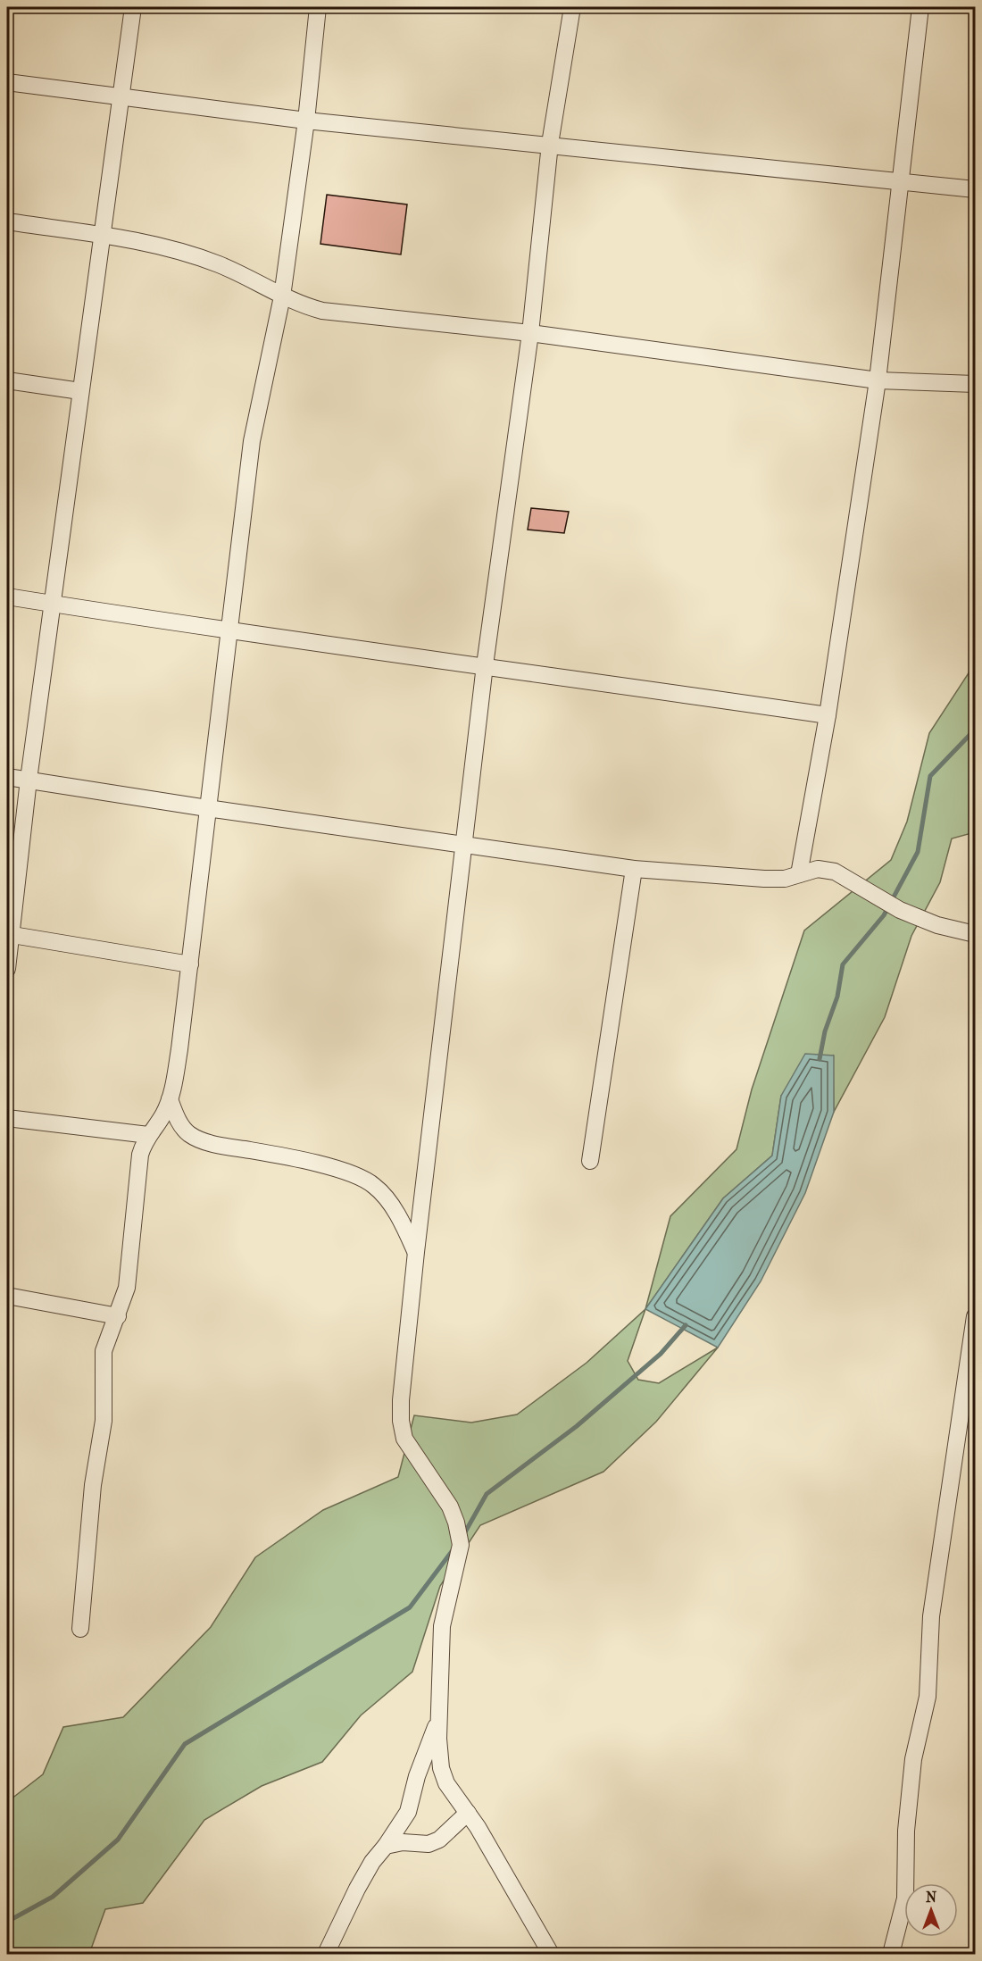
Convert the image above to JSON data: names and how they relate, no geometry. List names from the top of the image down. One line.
{"north":"top"}
